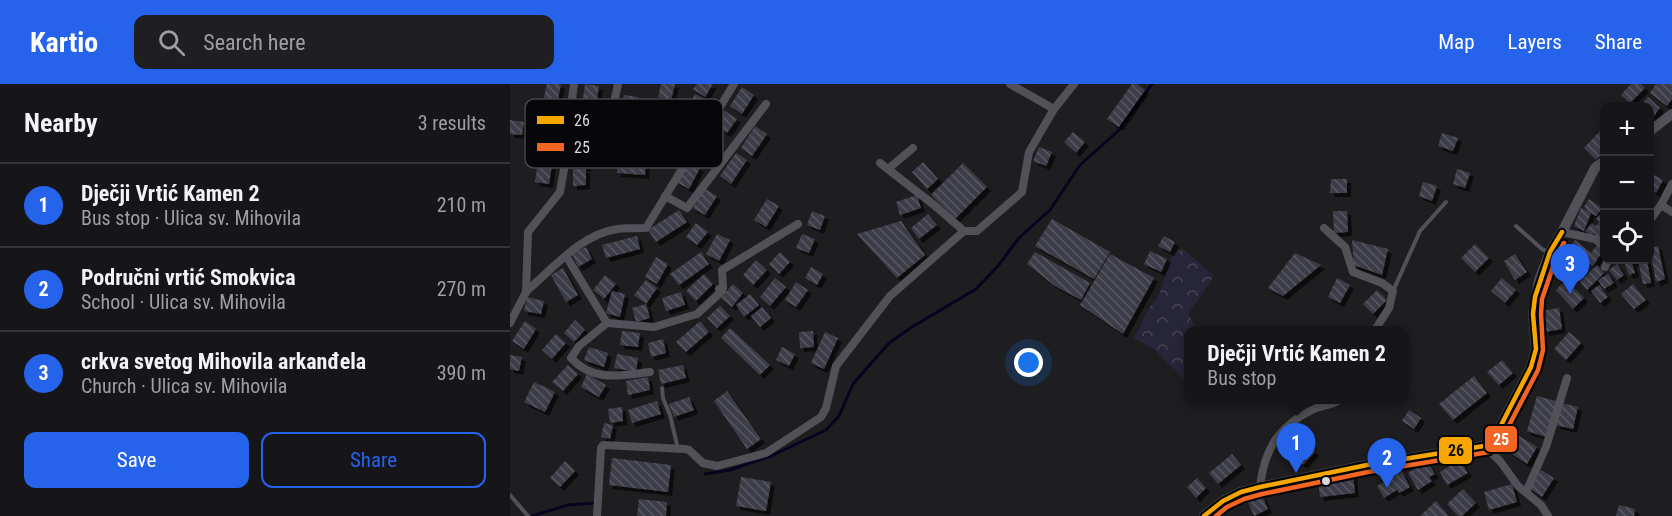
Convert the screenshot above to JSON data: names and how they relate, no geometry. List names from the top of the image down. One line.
{"lines":["transit line 26","transit line 25"],"legend":["26","25"],"page":{"header":"Kartio","search":"Search here","nav":["Map","Layers","Share"],"heading":["Nearby","3 results"],"map_buttons":["+","−"],"list":[{"mark":"1","name":"Dječji Vrtić Kamen 2","note":"Bus stop · Ulica sv. Mihovila","value":"210 m"},{"mark":"2","name":"Područni vrtić Smokvica","note":"School · Ulica sv. Mihovila","value":"270 m"},{"mark":"3","name":"crkva svetog Mihovila arkanđela","note":"Church · Ulica sv. Mihovila","value":"390 m"}],"pins":["3","1","2"],"popup":["Dječji Vrtić Kamen 2","Bus stop"],"buttons":["Save","Share"]}}
